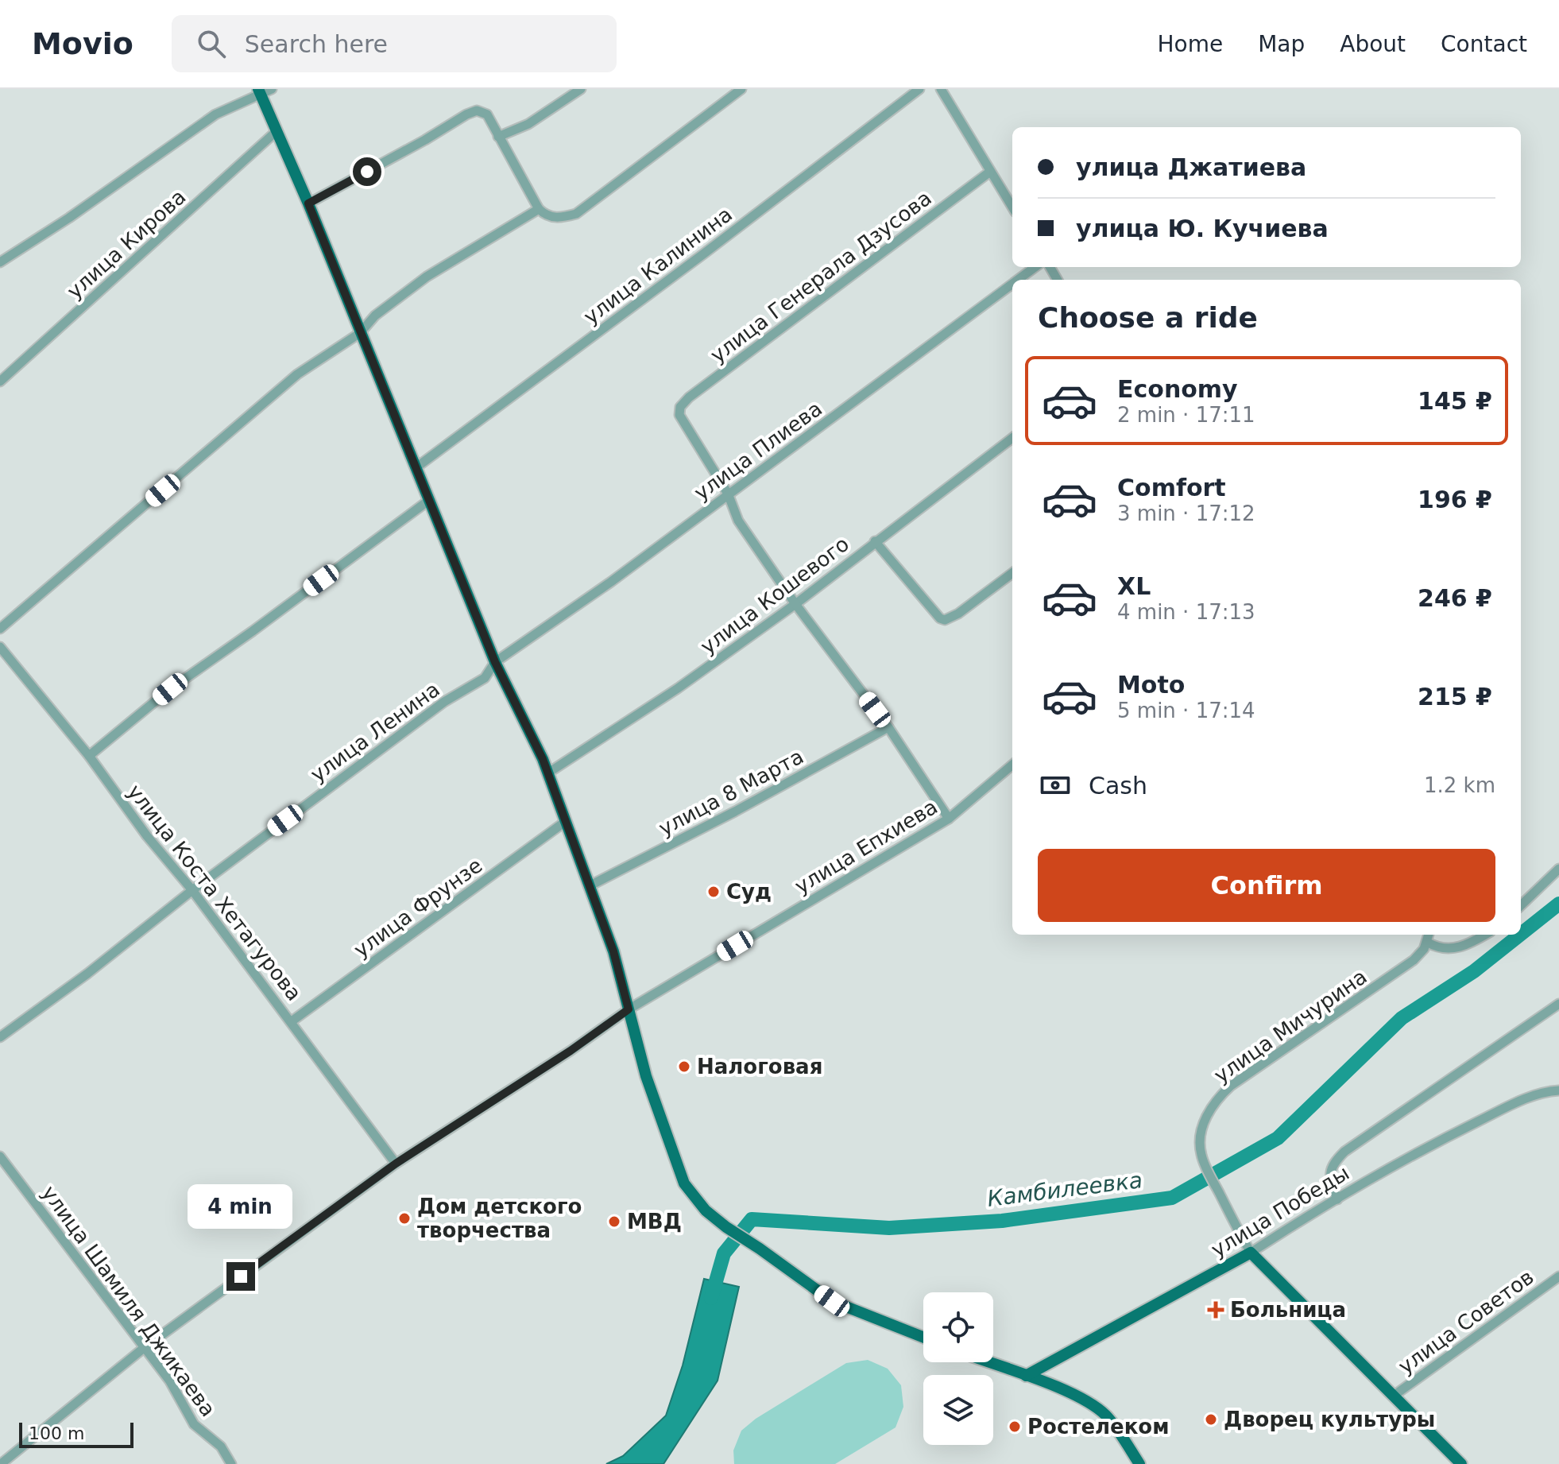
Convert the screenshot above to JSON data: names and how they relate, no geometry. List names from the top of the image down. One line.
{"streets":{"main road":["улица Победы"],"street":["улица Кирова","улица Калинина","улица Генерала Дзусова","улица Плиева","улица Кошевого","улица Ленина","улица 8 Марта","улица Епхиева","улица Коста Хетагурова","улица Фрунзе","улица Мичурина","улица Шамиля Джикаева","улица Советов"]},"crossings":[["улица Генерала Дзусова","улица Плиева"],["улица Плиева","улица Ленина"],["улица Ленина","улица Коста Хетагурова"],["улица Епхиева","улица Коста Хетагурова"],["улица Епхиева","улица Шамиля Джикаева"],["улица Коста Хетагурова","улица Фрунзе"],["улица Мичурина","улица Победы"]],"water":["Камбилеевка"],"places":{"other":["Суд","Налоговая","Дом детского творчества","МВД","Дворец культуры","Ростелеком"],"health":["Больница"]},"scale_bar":"100 m","page":{"header":"Movio","search":"Search here","nav":["Home","Map","About","Contact"],"banner":["улица Джатиева","улица Ю. Кучиева"],"heading":"Choose a ride","list":[{"name":"Economy","note":"2 min · 17:11","value":"145 ₽"},{"name":"Comfort","note":"3 min · 17:12","value":"196 ₽"},{"name":"XL","note":"4 min · 17:13","value":"246 ₽"},{"name":"Moto","note":"5 min · 17:14","value":"215 ₽"}],"pay":["Cash","1.2 km"],"buttons":"Confirm","bubble":"4 min","scale":"100 m"}}
